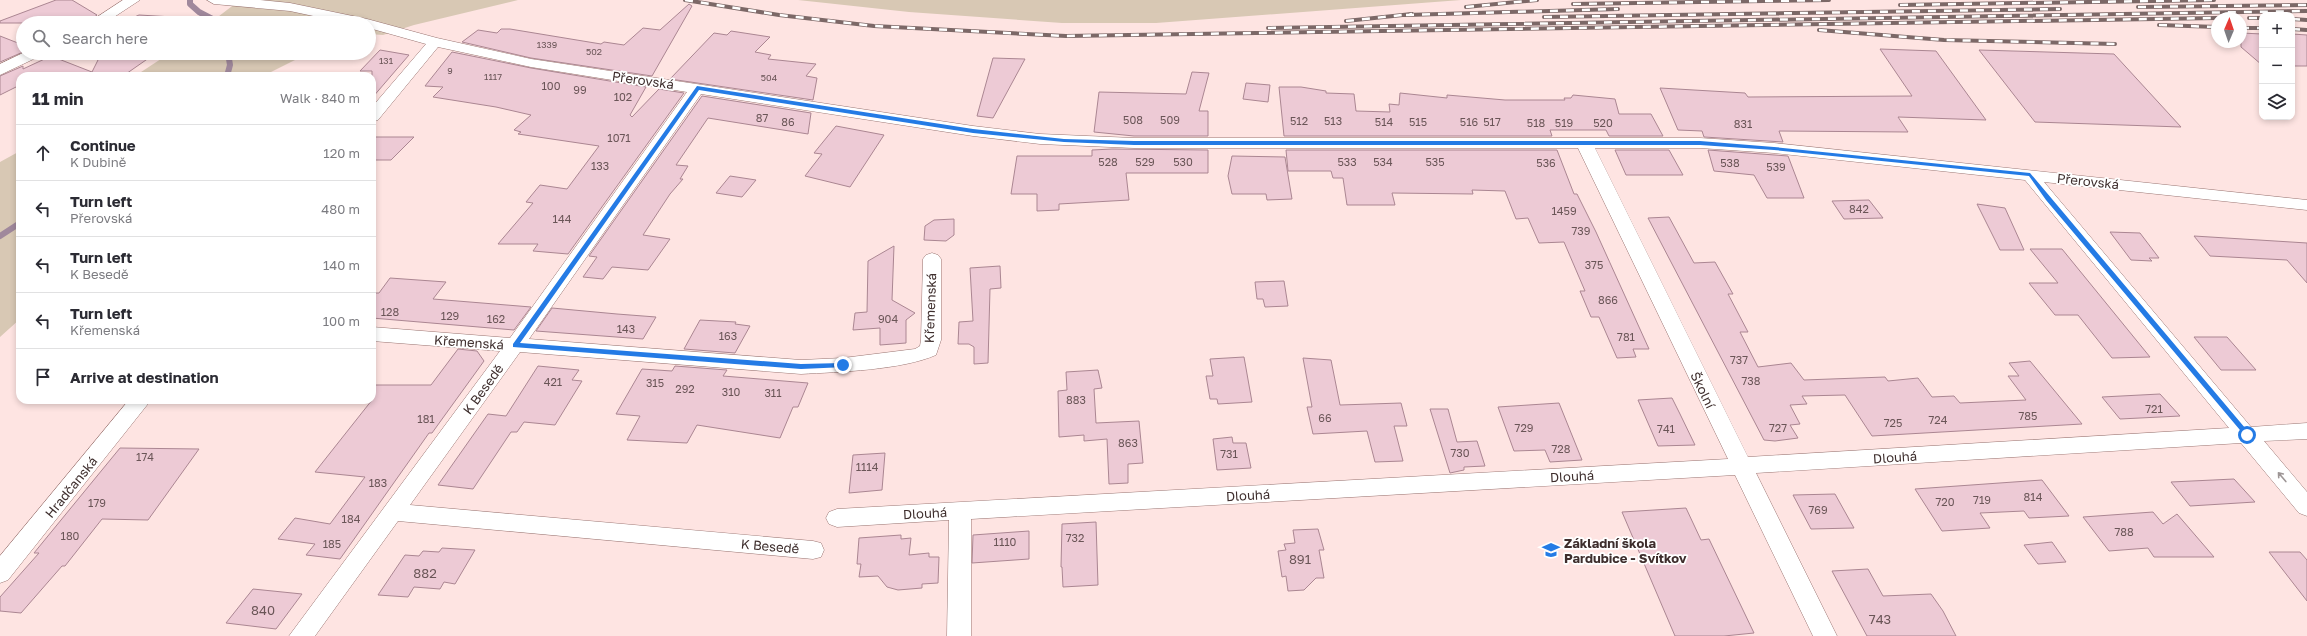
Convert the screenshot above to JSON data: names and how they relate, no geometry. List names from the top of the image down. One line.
{"streets":{"street":["Přerovská","Křemenská","K Besedě","Školní","Dlouhá","Hradčanská"]},"crossings":[["Přerovská","K Besedě"],["Přerovská","Školní"],["Křemenská","K Besedě"],["Školní","Dlouhá"]],"places":{"school or university":["Základní škola Pardubice - Svítkov"]},"house_numbers":["1339","502","131","9","1117","504","100","99","102","87","508","509","512","513","86","514","515","516","517","518","519","520","831","1071","528","529","530","533","534","535","536","538","133","539","842","1459","144","739","375","866","128","129","162","904","143","163","781","737","738","421","315","292","310","311","883","721","785","66","181","724","725","729","727","741","863","728","730","731","174","1114","183","814","719","720","179","769","184","788","180","732","1110","185","891","882","840","743"],"north":"top","page":{"map_buttons":["+","−"],"search":"Search here","heading":["11 min","Walk · 840 m"],"list":[["Continue","K Dubině","120 m"],["Turn left","Přerovská","480 m"],["Turn left","K Besedě","140 m"],["Turn left","Křemenská","100 m"],"Arrive at destination"]}}
